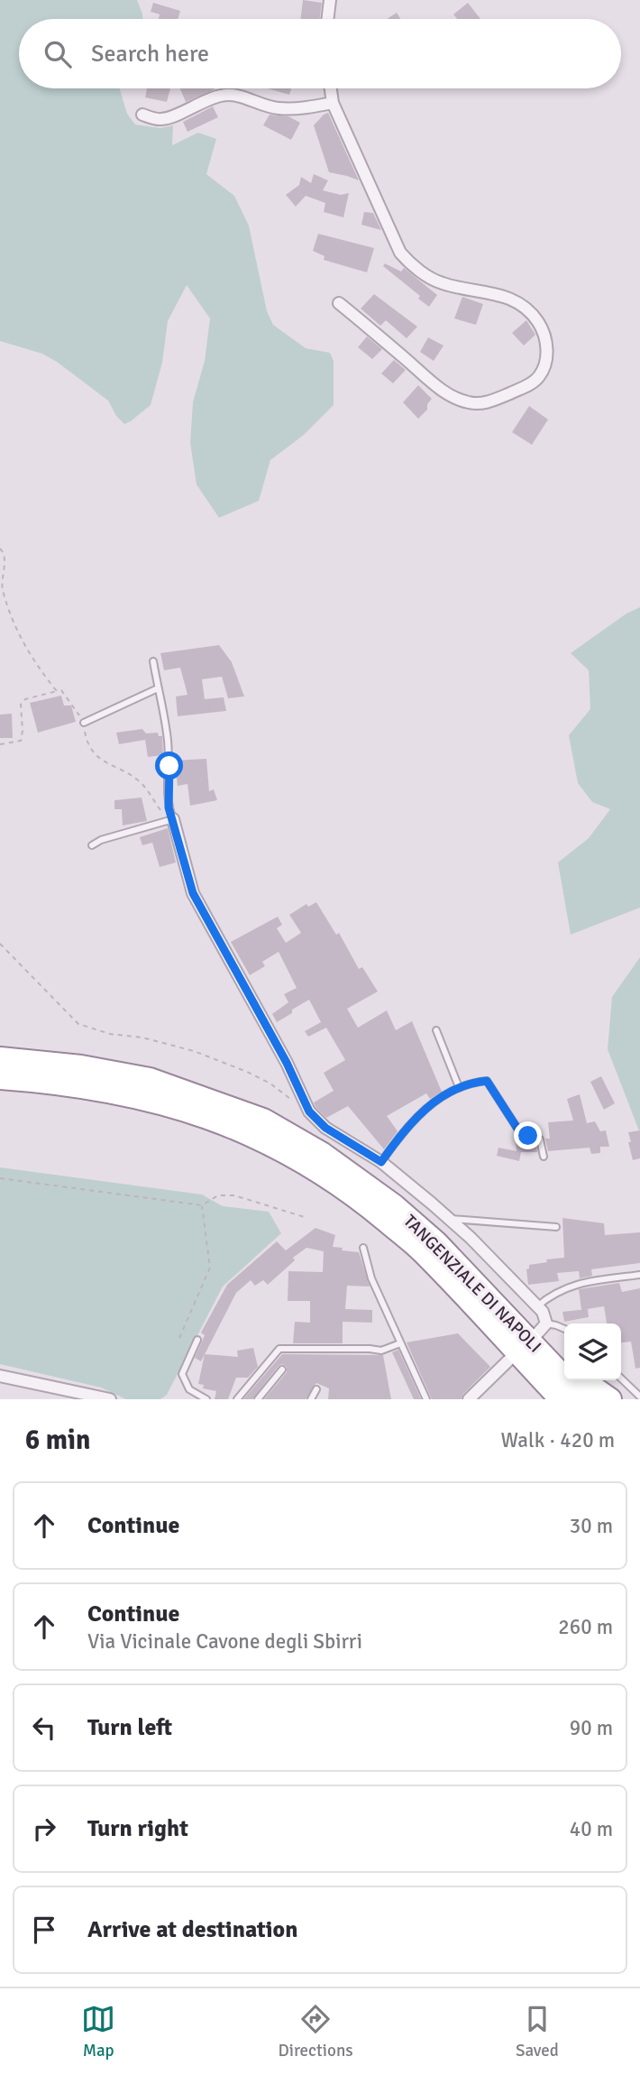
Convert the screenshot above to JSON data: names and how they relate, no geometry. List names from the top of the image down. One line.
{"streets":{"highway":["TANGENZIALE DI NAPOLI"]},"page":{"search":"Search here","heading":["6 min","Walk · 420 m"],"list":[["Continue","30 m"],["Continue","Via Vicinale Cavone degli Sbirri","260 m"],["Turn left","90 m"],["Turn right","40 m"],"Arrive at destination"],"nav":["Map","Directions","Saved"]}}
